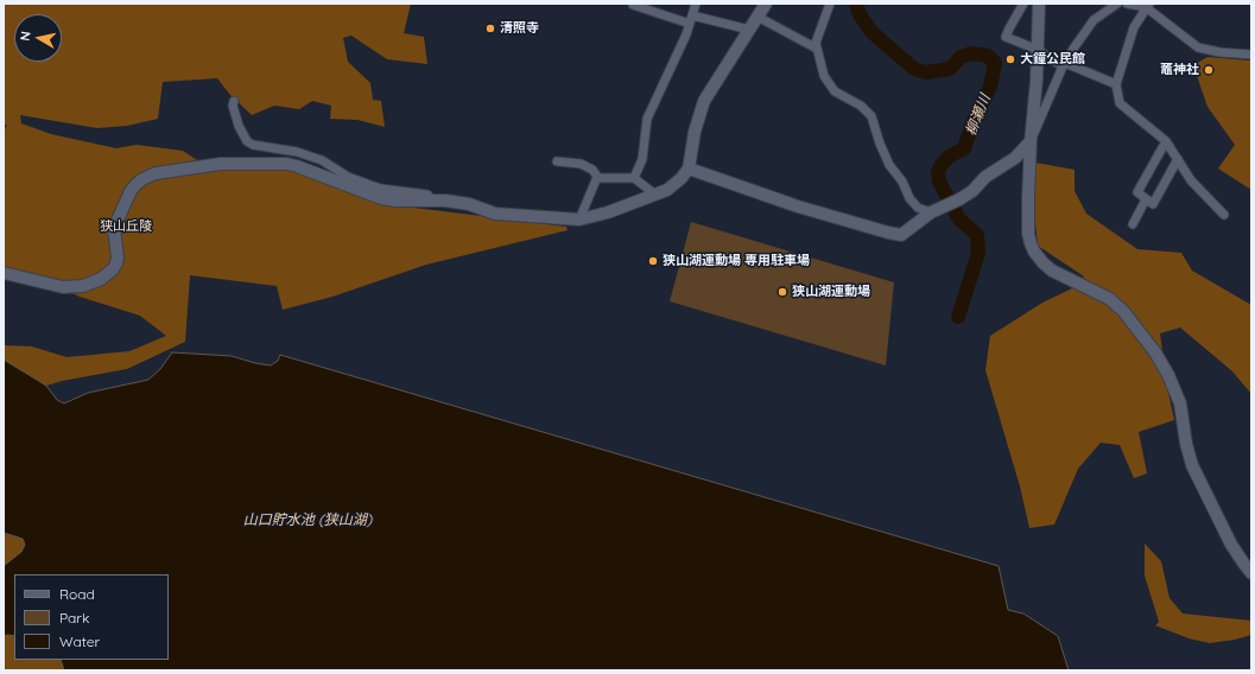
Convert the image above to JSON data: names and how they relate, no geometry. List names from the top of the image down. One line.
{"water":["柳瀬川","山口貯水池 (狭山湖)"],"parks":["狭山丘陵"],"places":["清照寺","大鐘公民館","竈神社","狭山湖運動場 専用駐車場","狭山湖運動場"],"legend":["Road","Park","Water"],"north":"left"}
